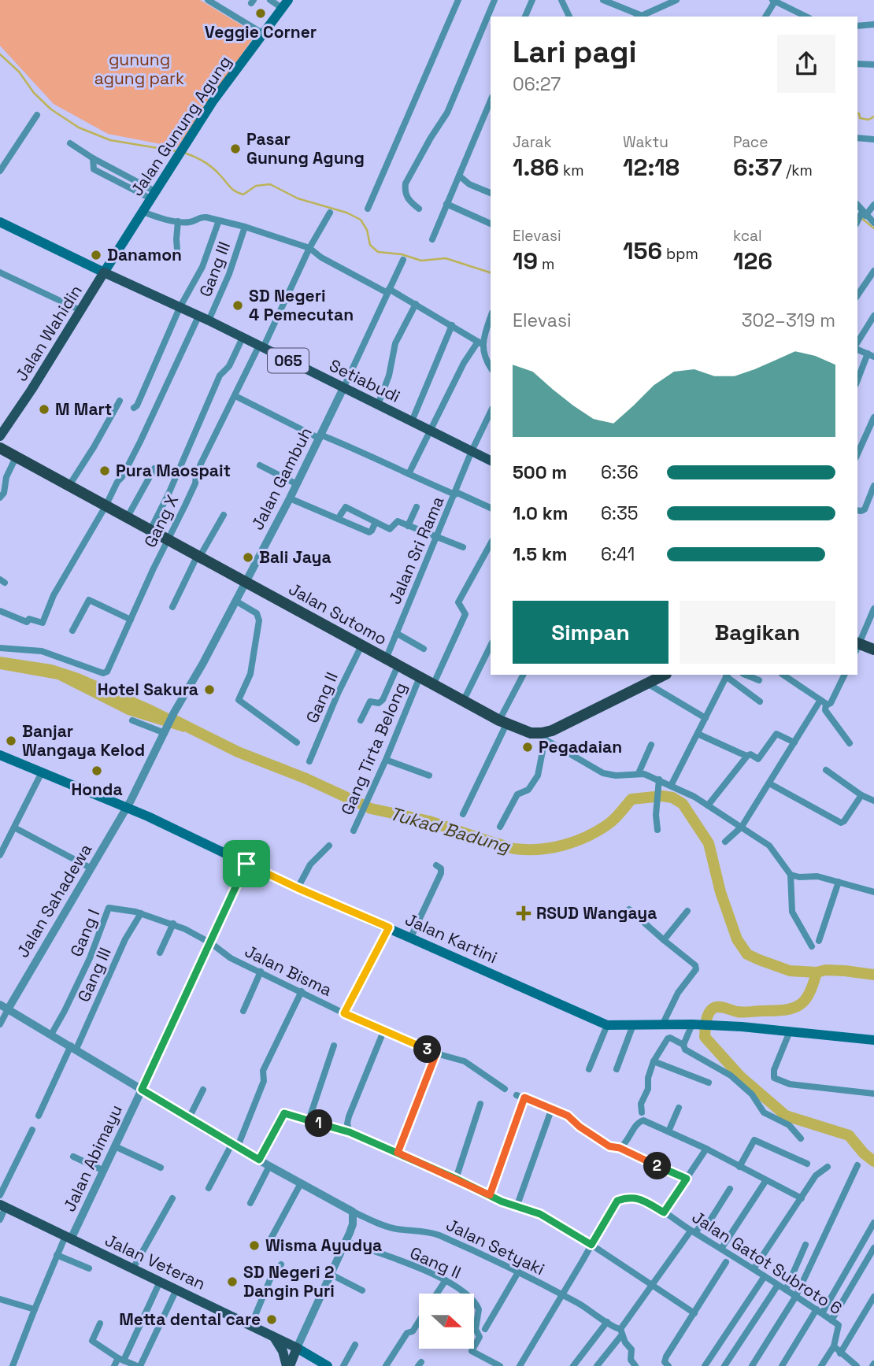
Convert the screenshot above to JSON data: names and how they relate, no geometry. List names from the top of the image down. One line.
{"streets":{"highway":["Jalan Sutomo"],"main road":["Jalan Gunung Agung","Jalan Wahidin","065","Setiabudi","Jalan Kartini","Jalan Veteran"],"street":["Gang III","Jalan Gambuh","Gang X","Jalan Sri Rama","Gang II","Gang Tirta Belong","Jalan Sahadewa","Gang I","Jalan Bisma","Jalan Abimayu","Jalan Setyaki","Jalan Gatot Subroto 6"]},"crossings":[["Jalan Gunung Agung","Jalan Wahidin"],["Jalan Gunung Agung","Setiabudi"],["Gang III","Setiabudi"],["Gang III","Jalan Sutomo"],["Gang III","Gang I"],["Jalan Wahidin","Setiabudi"],["Setiabudi","Jalan Gambuh"],["Setiabudi","Gang X"],["Setiabudi","Jalan Sri Rama"],["Jalan Gambuh","Jalan Sutomo"],["Jalan Gambuh","Jalan Sahadewa"],["Gang X","Jalan Sutomo"],["Jalan Sri Rama","Jalan Sutomo"],["Jalan Sutomo","Gang II"],["Jalan Sutomo","Gang Tirta Belong"],["Jalan Sahadewa","Jalan Kartini"],["Gang I","Jalan Bisma"],["Gang I","Jalan Abimayu"],["Jalan Kartini","Jalan Abimayu"],["Jalan Bisma","Jalan Abimayu"],["Jalan Abimayu","Jalan Veteran"],["Jalan Setyaki","Jalan Gatot Subroto 6"]],"water":["Tukad Badung"],"parks":["gunung agung park"],"places":{"other":["Veggie Corner","Pasar Gunung Agung","Danamon","SD Negeri 4 Pemecutan","M Mart","Pura Maospait","Bali Jaya","Hotel Sakura","Banjar Wangaya Kelod","Pegadaian","Honda","Wisma Ayudya","SD Negeri 2 Dangin Puri","Metta dental care"],"health":["RSUD Wangaya"]},"north":"right","page":{"heading":["Lari pagi","06:27"],"stats":[["Jarak","1.86 km"],["Waktu","12:18"],["Pace","6:37 /km"],["Elevasi","19 m"],["156 bpm"],["kcal","126"]],"chart":["Elevasi","302–319 m"],"list":[{"name":"500 m","note":"6:36"},{"name":"1.0 km","note":"6:35"},{"name":"1.5 km","note":"6:41"}],"buttons":["Simpan","Bagikan"],"pins":["3","1","2"]}}
